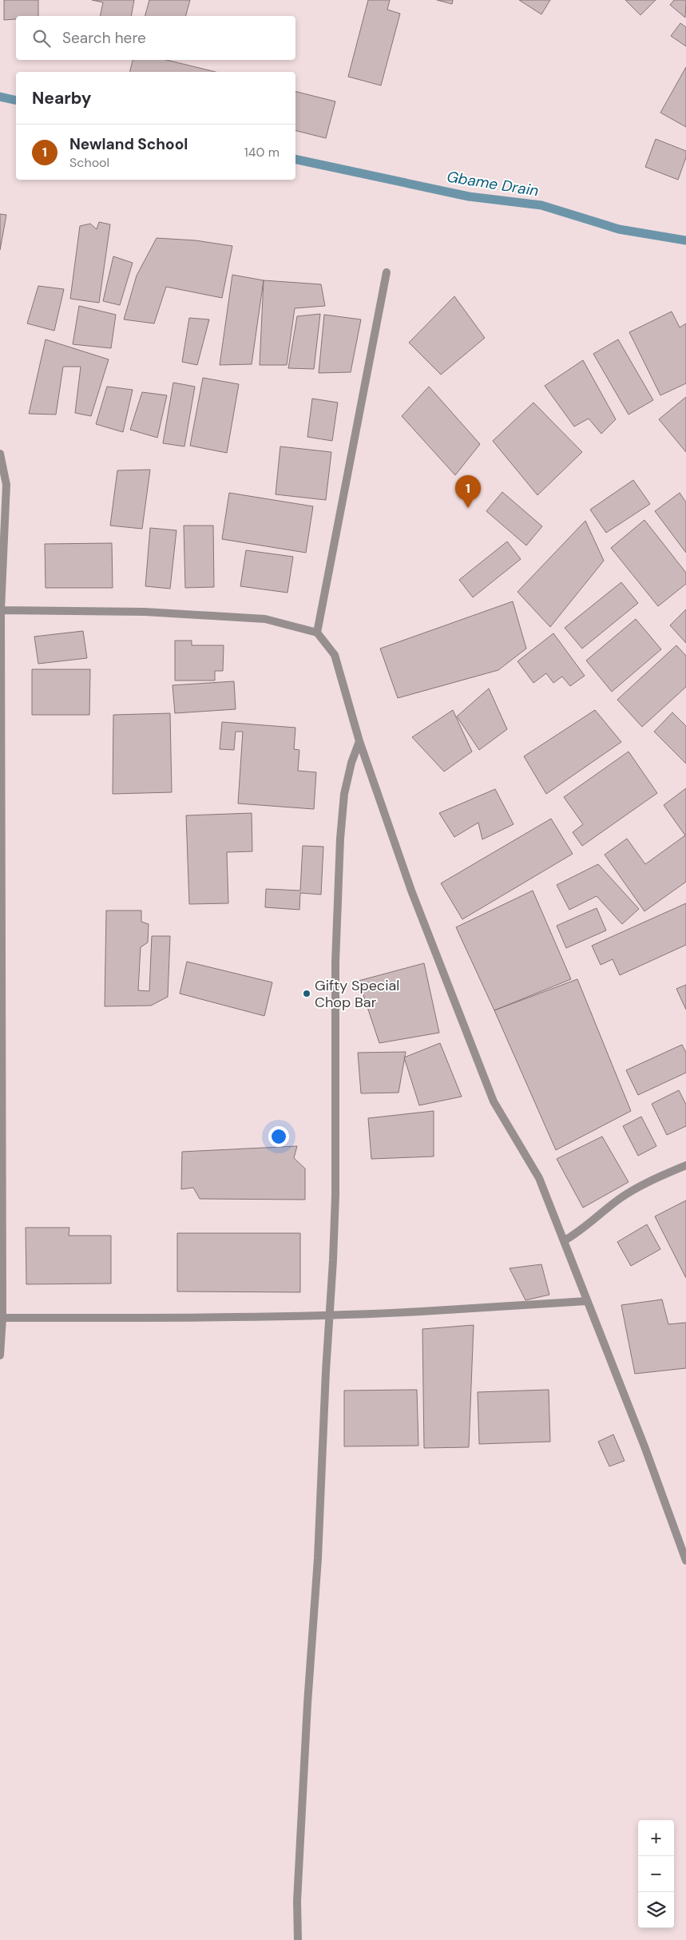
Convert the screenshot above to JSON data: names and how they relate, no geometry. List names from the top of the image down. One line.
{"water":["Gbame Drain"],"places":["Gifty Special Chop Bar"],"page":{"search":"Search here","heading":"Nearby","list":[{"mark":"1","name":"Newland School","note":"School","value":"140 m"}],"pins":"1","map_buttons":["+","−"]}}
